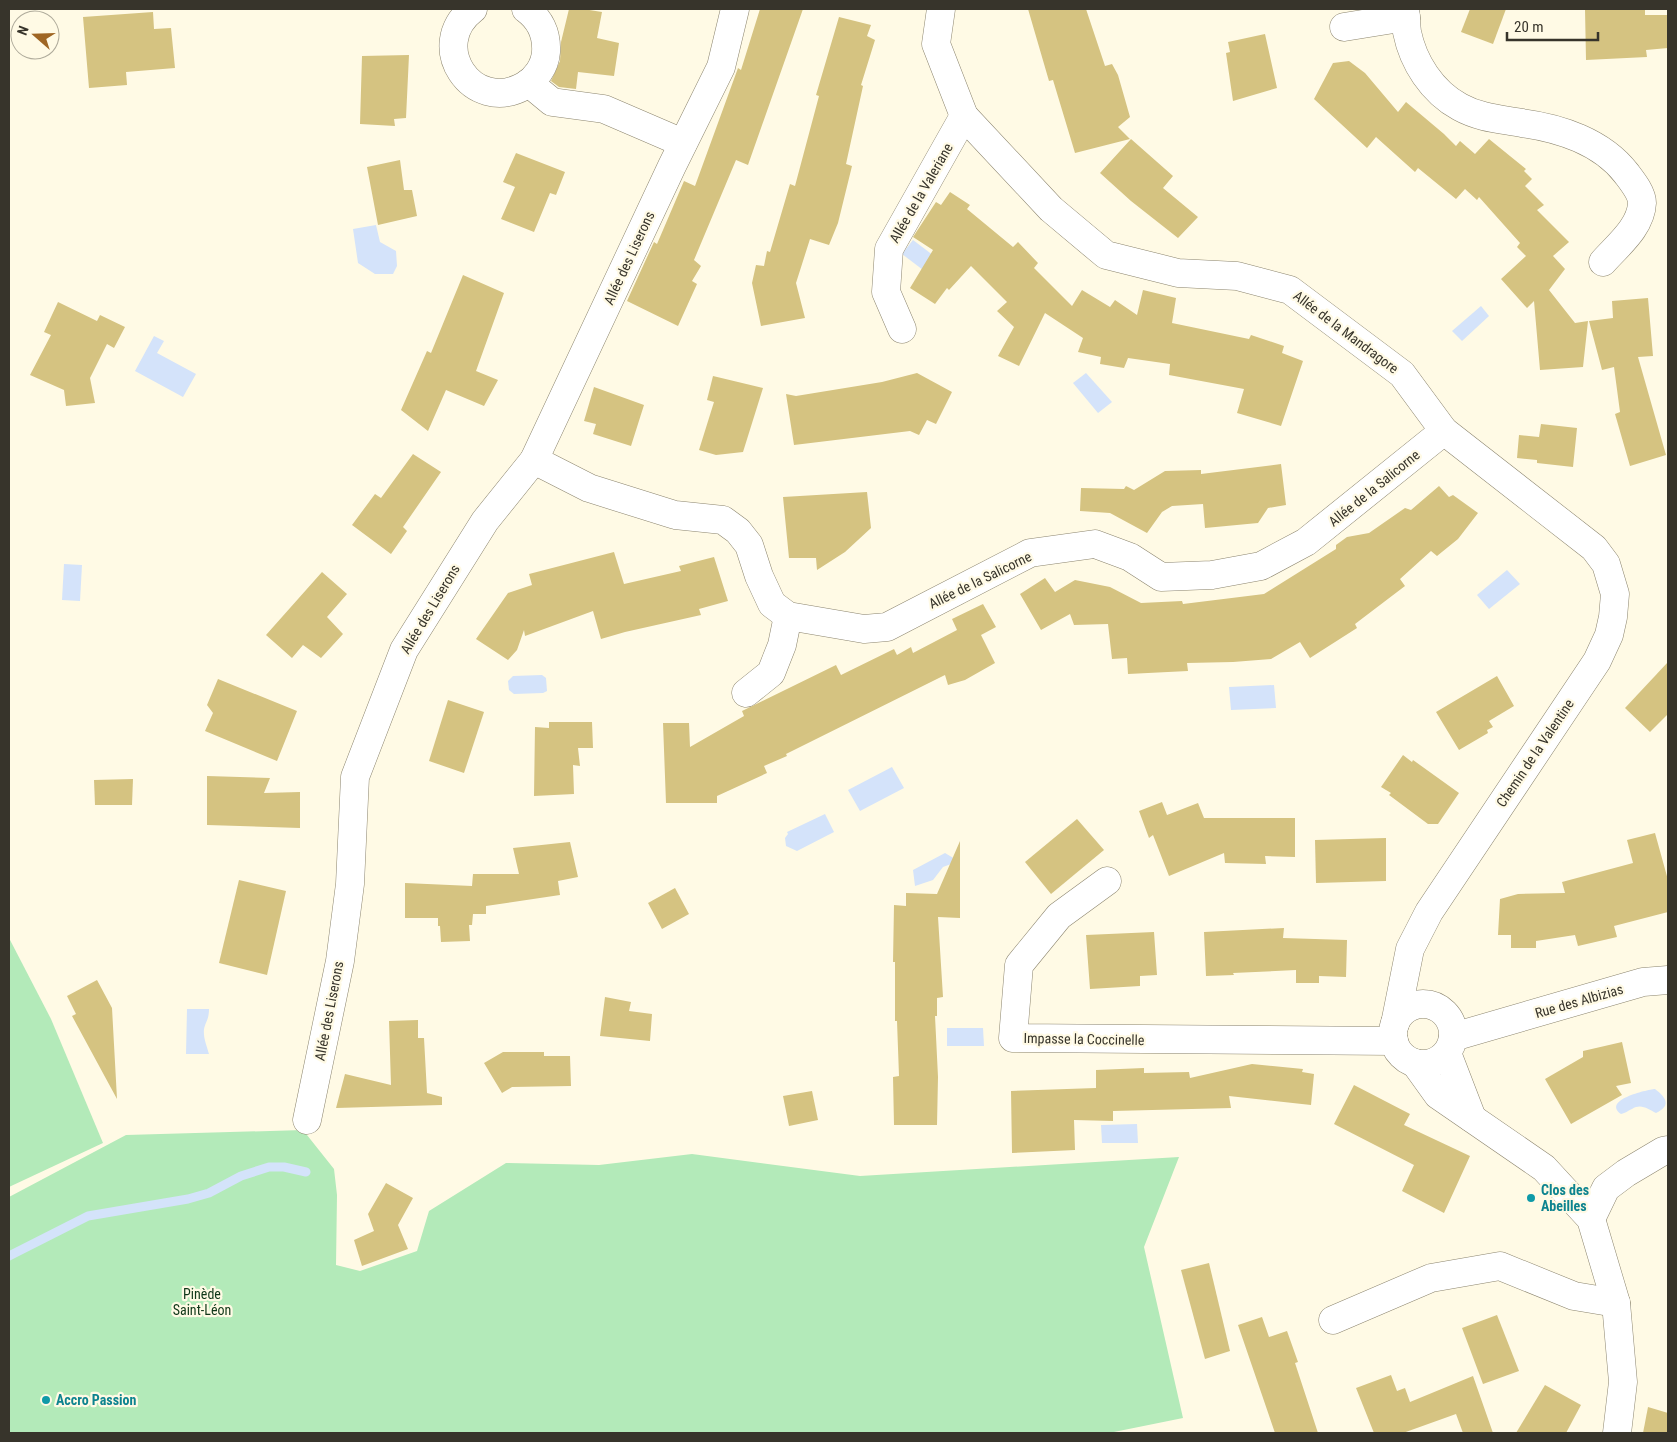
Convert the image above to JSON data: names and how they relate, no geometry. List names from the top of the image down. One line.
{"streets":{"street":["Allée de la Valeriane","Allée des Liserons","Allée de la Mandragore","Allée de la Salicorne","Chemin de la Valentine","Rue des Albizias","Impasse la Coccinelle"]},"crossings":[["Allée de la Valeriane","Allée de la Mandragore"],["Allée de la Mandragore","Allée de la Salicorne"],["Allée de la Mandragore","Chemin de la Valentine"],["Chemin de la Valentine","Rue des Albizias"],["Chemin de la Valentine","Impasse la Coccinelle"],["Rue des Albizias","Impasse la Coccinelle"]],"parks":["Pinède Saint-Léon"],"places":["Clos des Abeilles","Accro Passion"],"scale_bar":"20 m","north":"left"}
